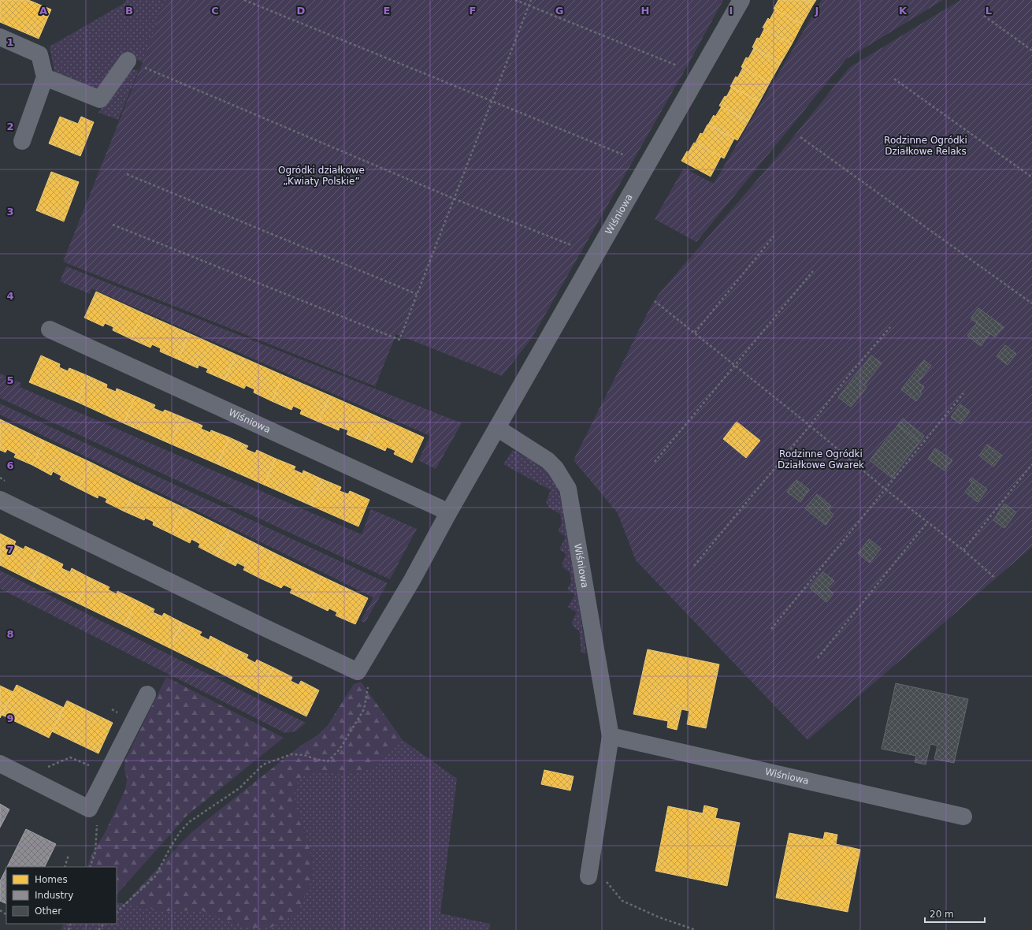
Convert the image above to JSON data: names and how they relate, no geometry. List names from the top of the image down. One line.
{"streets":{"street":["Wiśniowa"]},"parks":["Rodzinne Ogródki Działkowe Relaks","Ogródki działkowe „Kwiaty Polskie”","Rodzinne Ogródki Działkowe Gwarek"],"legend":["Homes","Industry","Other"],"scale_bar":"20 m","grid":{"columns":["A","B","C","D","E","F","G","H","I","J","K","L"],"rows":["1","2","3","4","5","6","7","8","9"]}}
